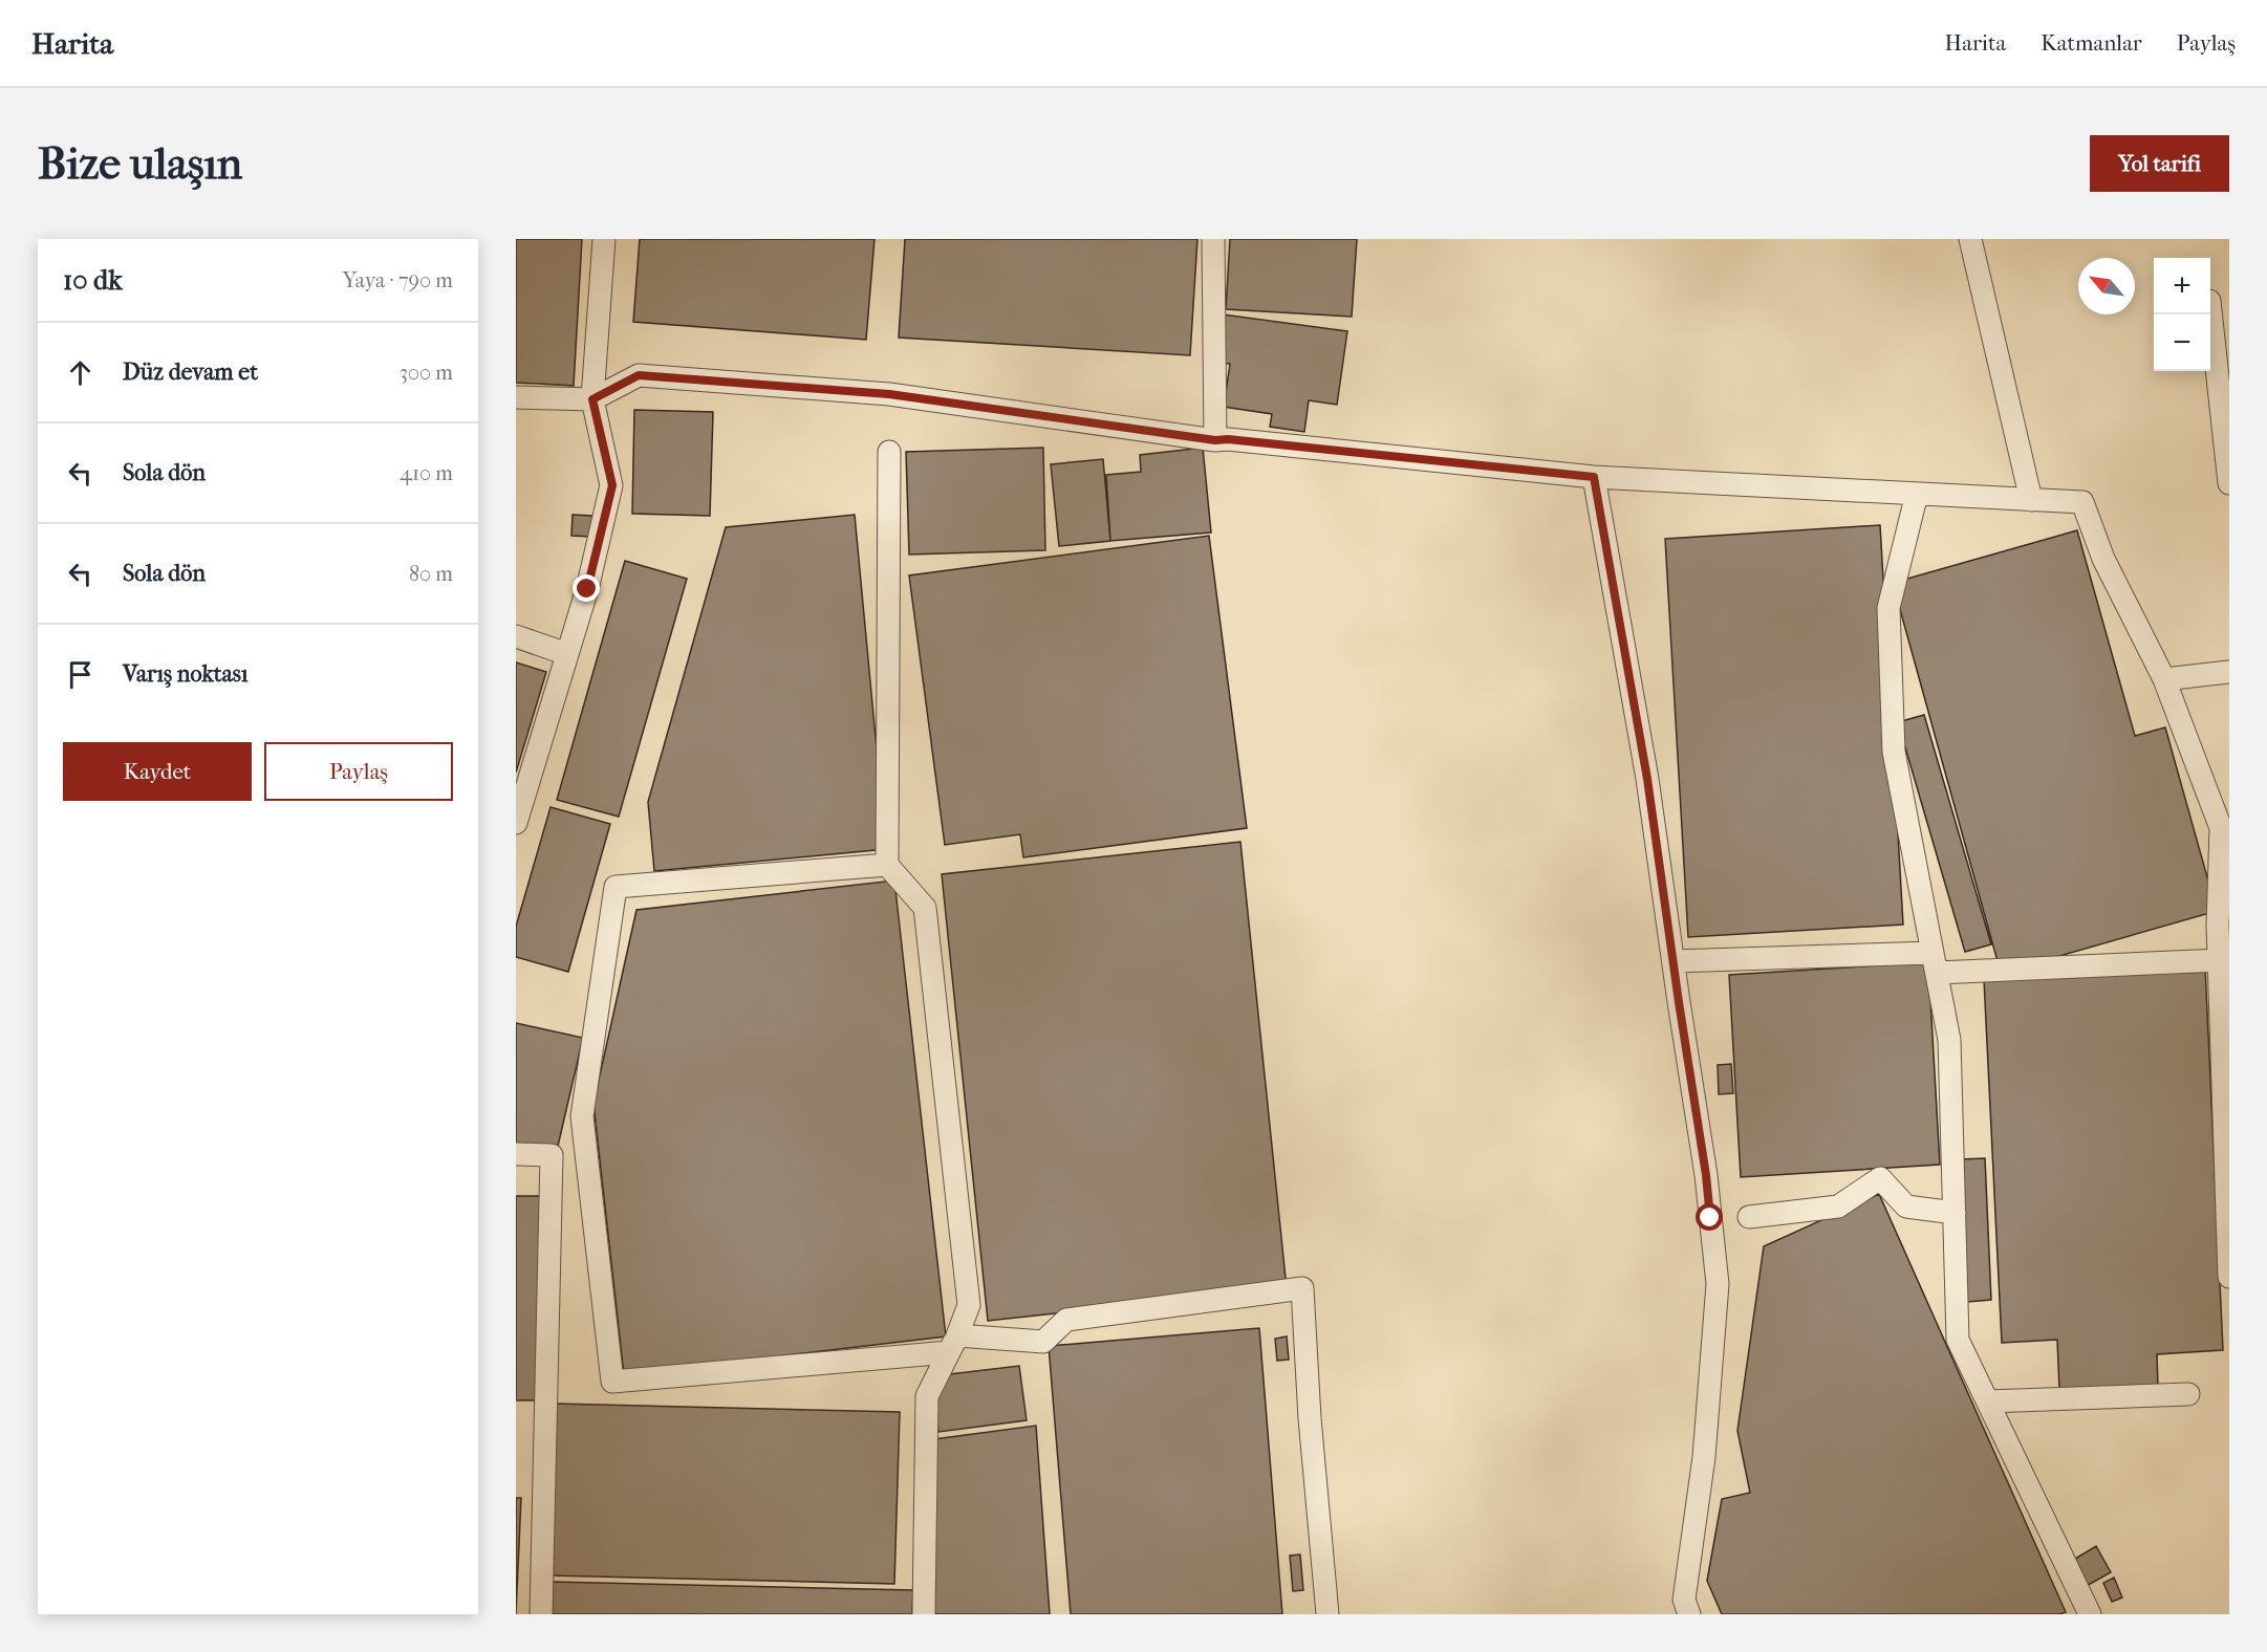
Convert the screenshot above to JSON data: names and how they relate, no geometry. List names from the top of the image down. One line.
{"north":"top left","page":{"header":"Harita","nav":["Harita","Katmanlar","Paylaş"],"buttons":["Yol tarifi",["Kaydet","Paylaş"]],"title":"Bize ulaşın","heading":["10 dk","Yaya · 790 m"],"map_buttons":["+","−"],"list":[["Düz devam et","300 m"],["Sola dön","410 m"],["Sola dön","80 m"],"Varış noktası"]}}
